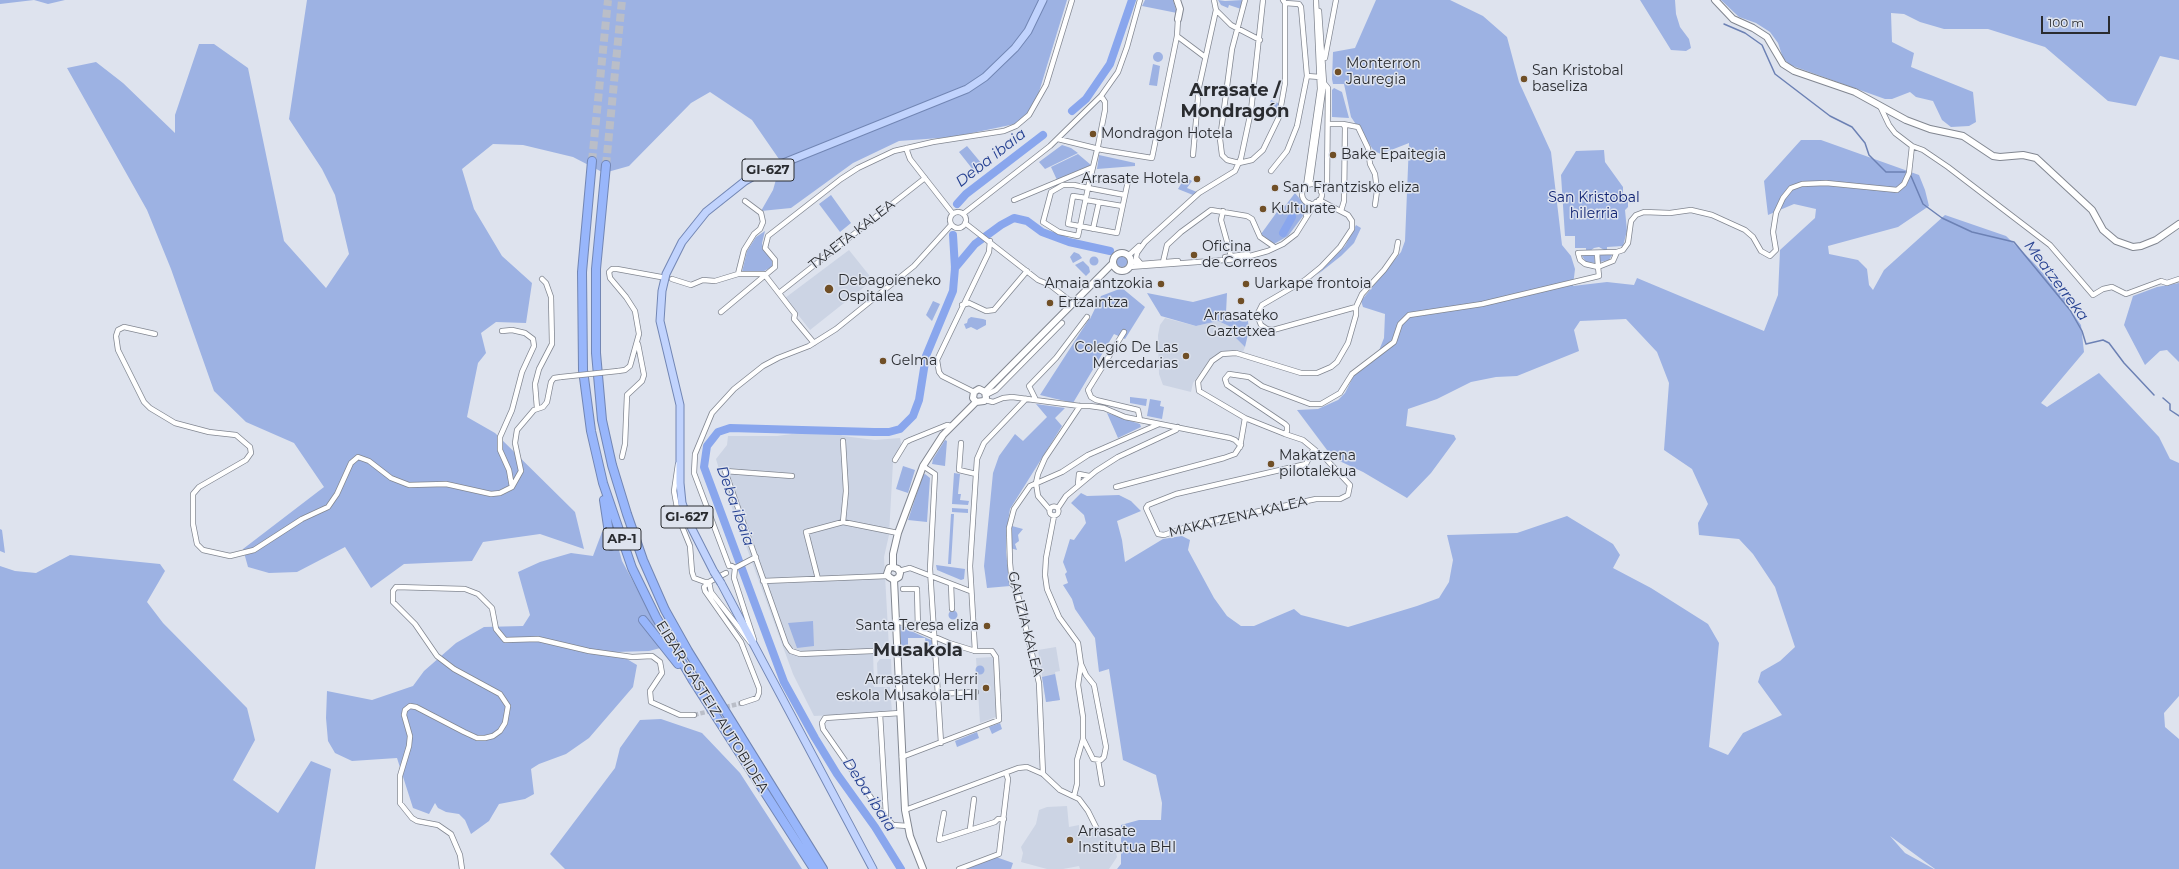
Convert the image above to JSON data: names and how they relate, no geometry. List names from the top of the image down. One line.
{"streets":{"highway":["AP-1","EIBAR-GASTEIZ AUTOBIDEA"],"main road":["GI-627"],"street":["TXAETA KALEA","MAKATZENA KALEA","GALIZIA KALEA"]},"districts":["Arrasate / Mondragón","Musakola"],"water":["Deba ibaia","Meatzerreka"],"parks":["San Kristobal hilerria"],"places":["Monterron Jauregia","San Kristobal baseliza","Mondragon Hotela","Bake Epaitegia","Arrasate Hotela","San Frantzisko eliza","Kulturate","Oficina de Correos","Amaia antzokia","Uarkape frontoia","Debagoieneko Ospitalea","Arrasateko Gaztetxea","Ertzaintza","Colegio De Las Mercedarias","Gelma","Makatzena pilotalekua","Santa Teresa eliza","Arrasateko Herri eskola Musakola LHI","Arrasate Institutua BHI"],"scale_bar":"100 m"}
